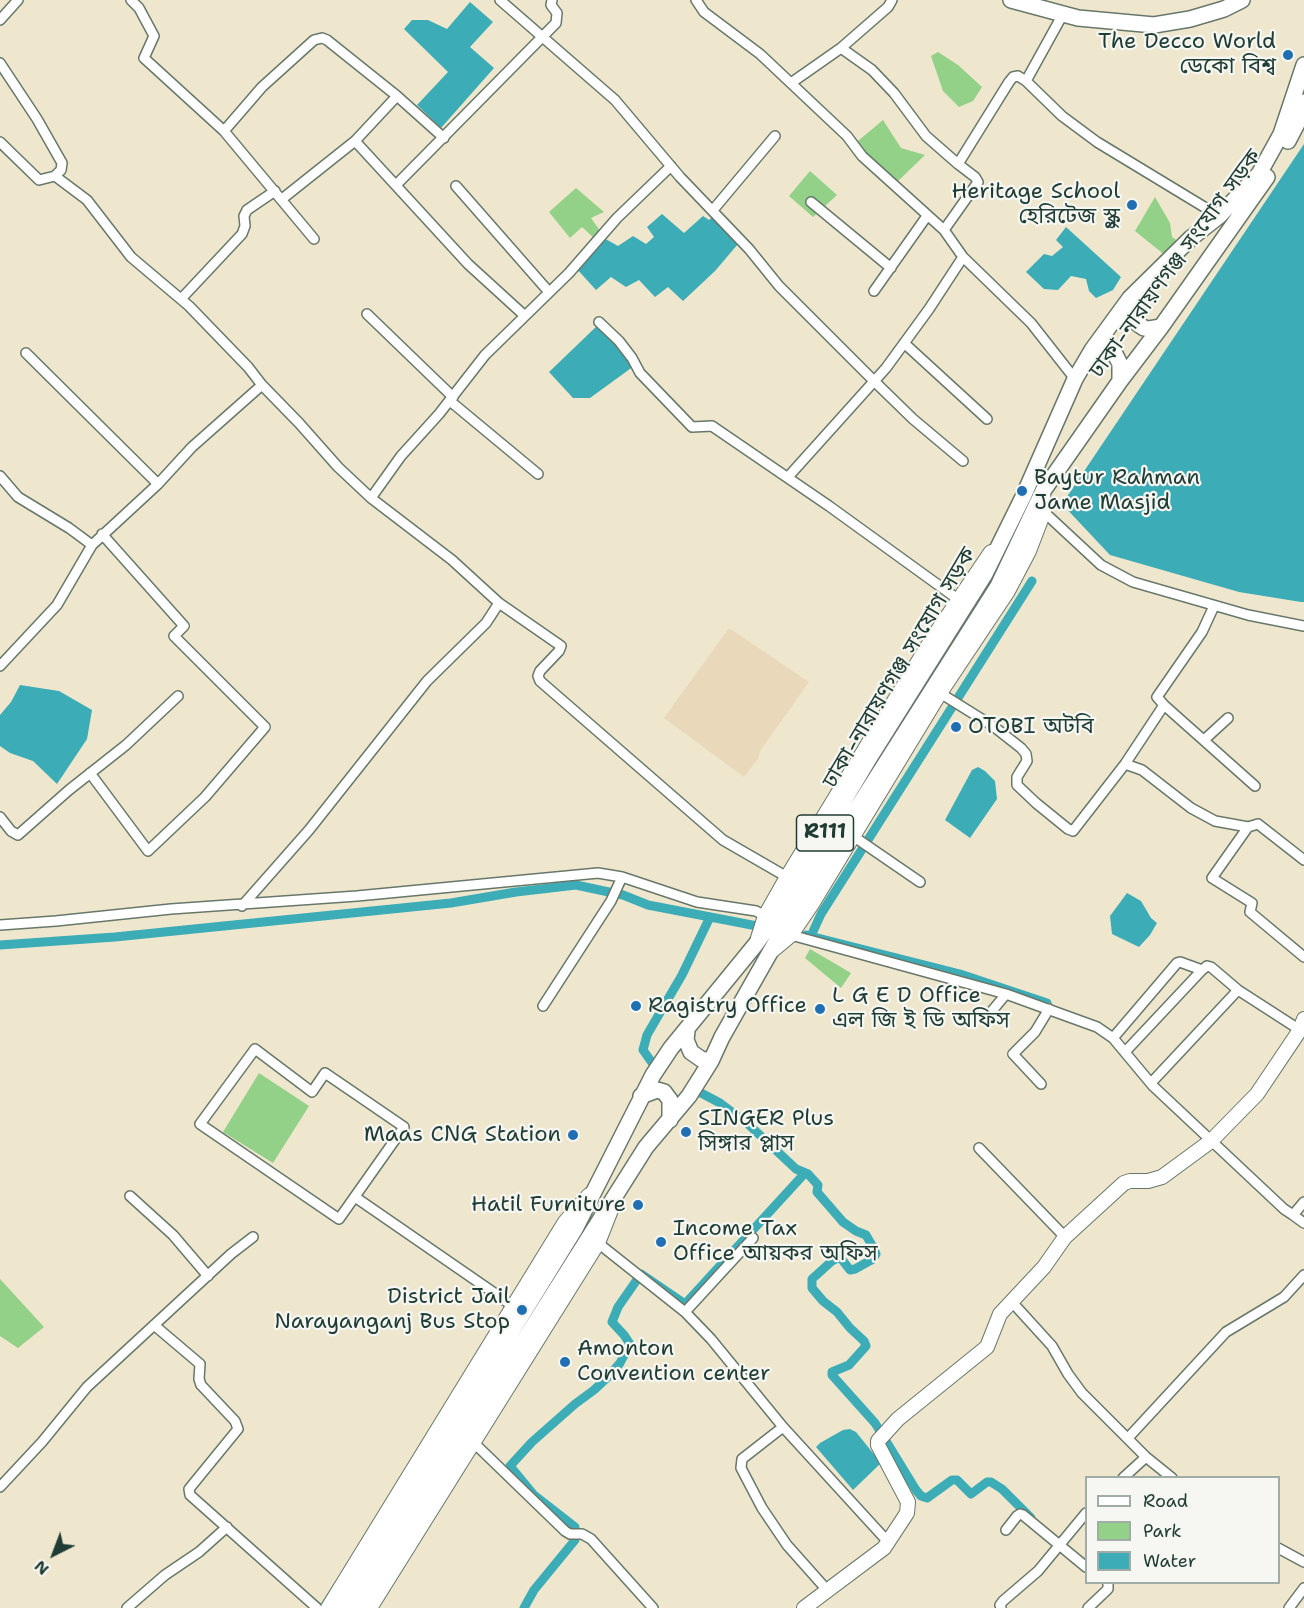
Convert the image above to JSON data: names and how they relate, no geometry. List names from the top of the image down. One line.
{"streets":{"main road":["ঢাকা-নারায়ণগঞ্জ সংযোগ সড়ক","R111"]},"places":["The Decco World ডেকো বিশ্ব","Heritage School হেরিটেজ স্কুল","Baytur Rahman Jame Masjid","OTOBI অটবি","Ragistry Office","L G E D Office এল জি ই ডি অফিস","SINGER Plus সিঙ্গার প্লাস","Maas CNG Station","Hatil Furniture","Income Tax Office আয়কর অফিস","District Jail Narayanganj Bus Stop","Amonton Convention center"],"legend":["Road","Park","Water"],"north":"bottom left"}
